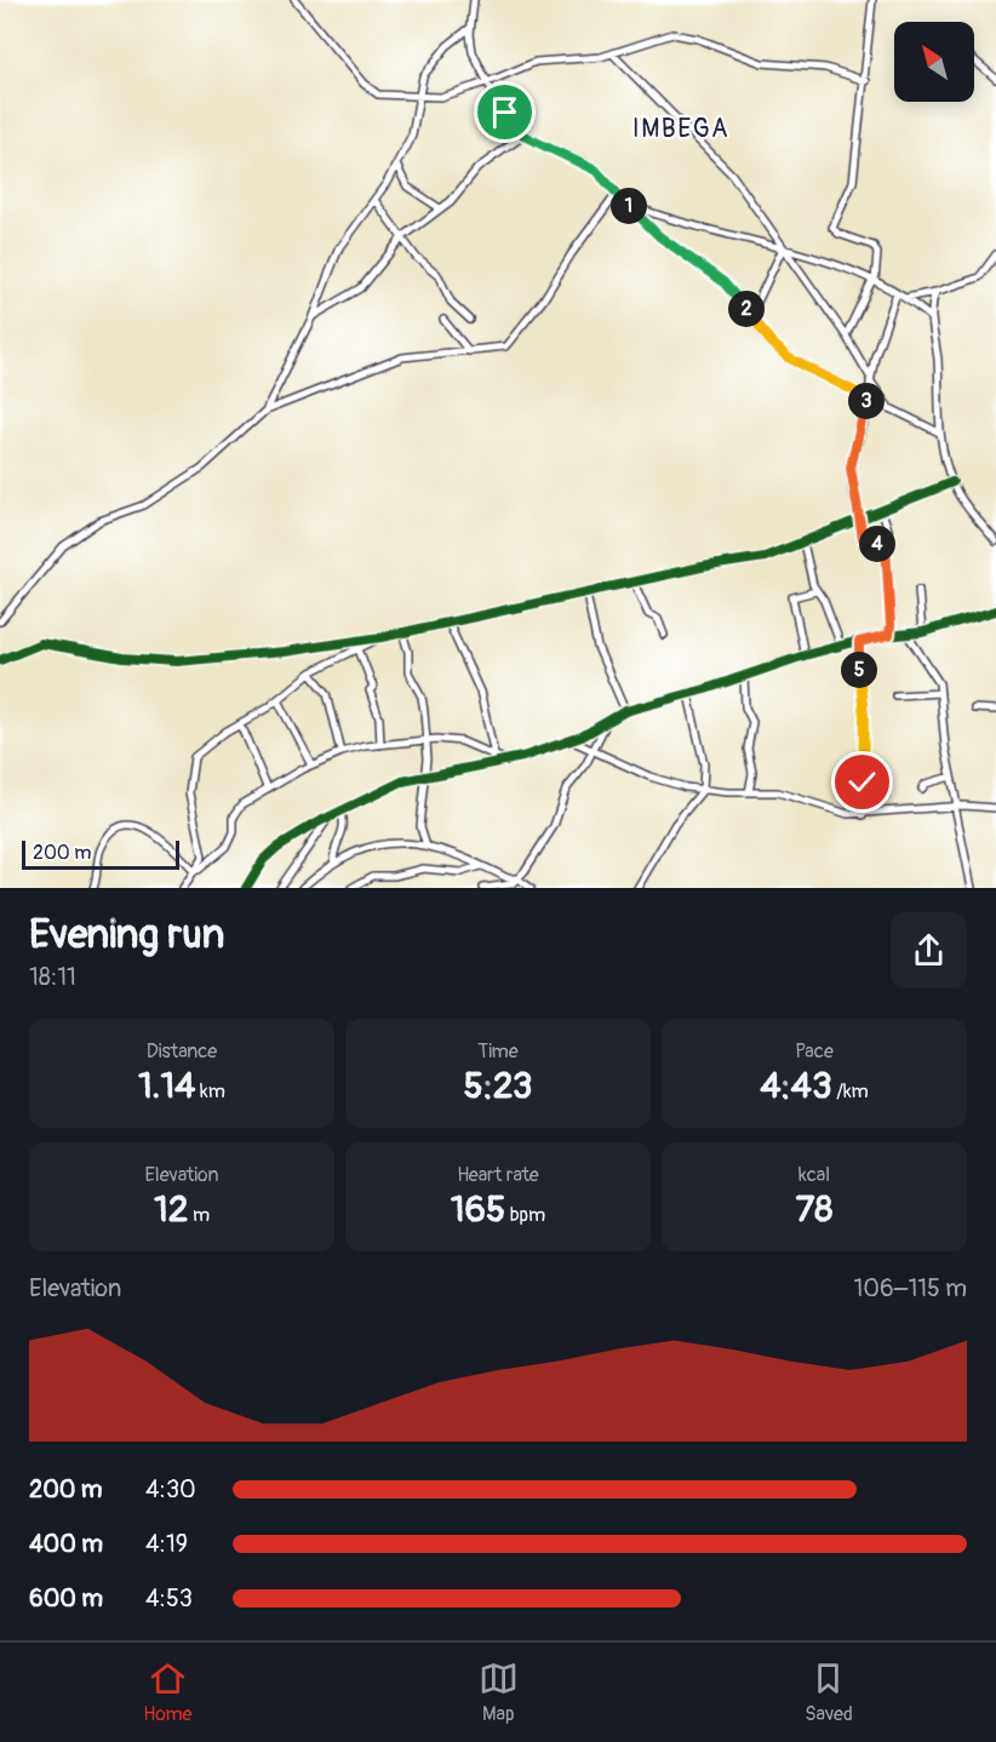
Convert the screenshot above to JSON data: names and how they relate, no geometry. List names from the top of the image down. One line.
{"districts":["IMBEGA"],"scale_bar":"200 m","north":"top left","page":{"pins":["1","2","3","4","5"],"scale":"200 m","heading":["Evening run","18:11"],"stats":[["Distance","1.14 km"],["Time","5:23"],["Pace","4:43 /km"],["Elevation","12 m"],["Heart rate","165 bpm"],["kcal","78"]],"chart":["Elevation","106–115 m"],"list":[{"name":"200 m","note":"4:30"},{"name":"400 m","note":"4:19"},{"name":"600 m","note":"4:53"}],"tabs":["Home","Map","Saved"]}}
